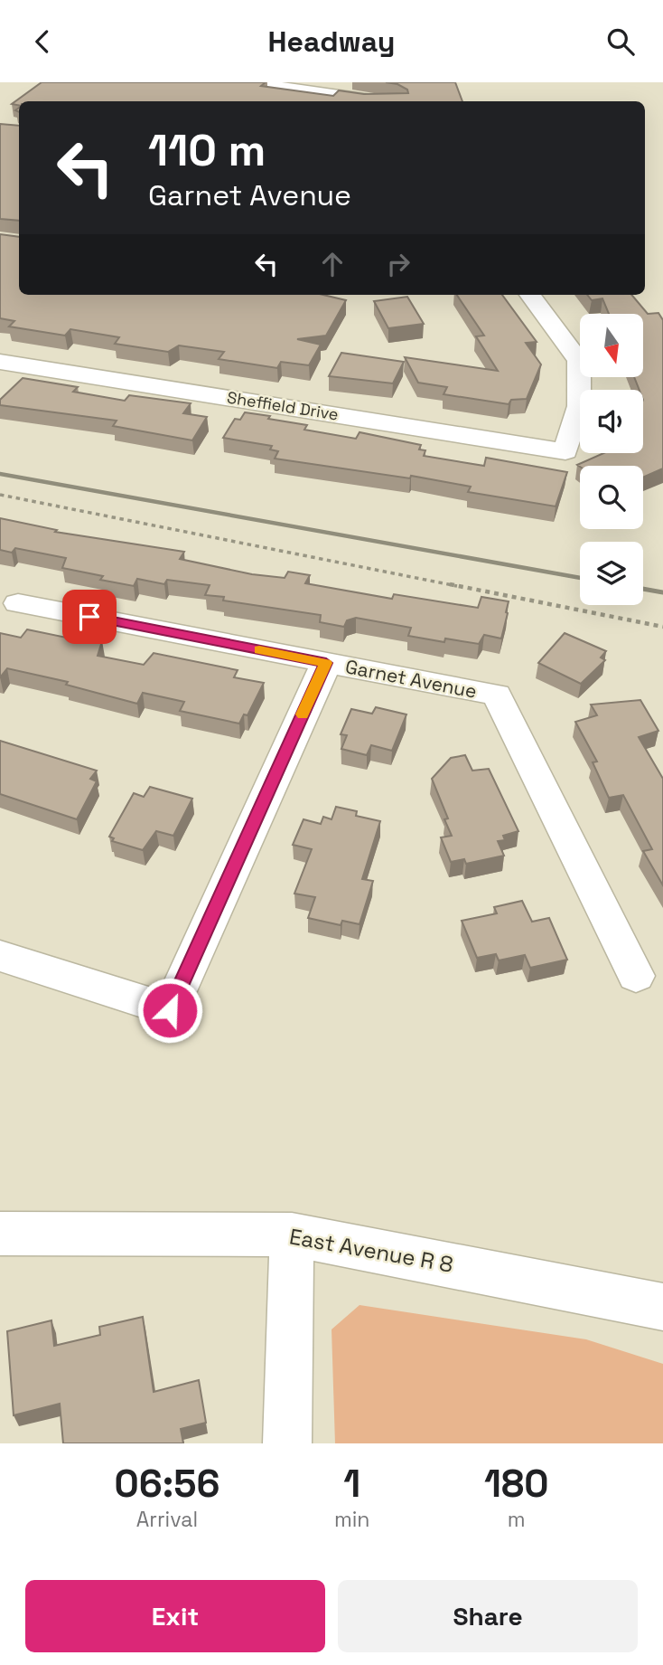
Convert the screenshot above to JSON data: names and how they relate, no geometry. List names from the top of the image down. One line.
{"streets":{"street":["Sheffield Drive","Garnet Avenue","East Avenue R 8"]},"north":"bottom","page":{"header":"Headway","turn":["110 m","Garnet Avenue"],"eta":["06:56","Arrival","1","min","180","m"],"buttons":["Exit","Share"]}}
